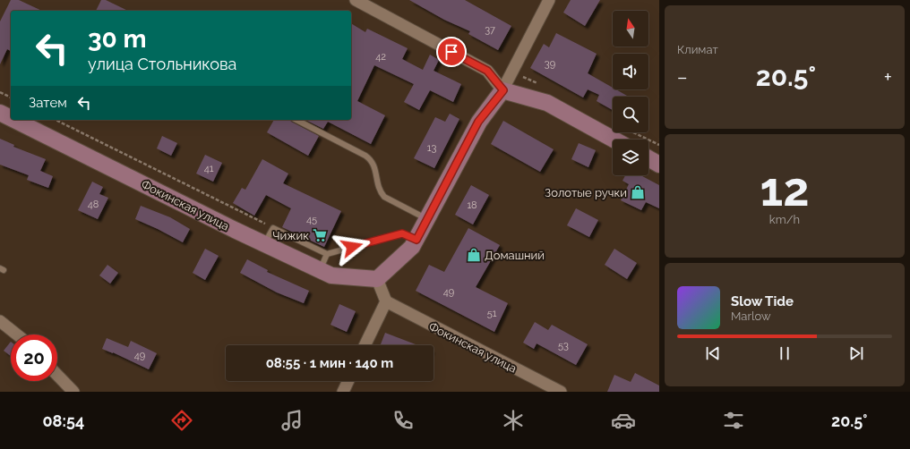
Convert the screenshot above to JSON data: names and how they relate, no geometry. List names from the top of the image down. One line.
{"streets":{"main road":["Фокинская улица"]},"places":{"shop":["Золотые ручки","Домашний"],"supermarket":["Чижик"]},"house_numbers":["37","42","39","13","41","48","18","45","49","51","53","49"],"north":"top","page":{"tile":["Климат",["12","km/h"]],"turn":["30 m","улица Стольникова"],"heat":["−","20.5°","+"],"then":"Затем","song":["Slow Tide","Marlow"],"limit":"20","trip":"08:55 · 1 мин · 140 m","tabs":["08:54","20.5°"]}}
